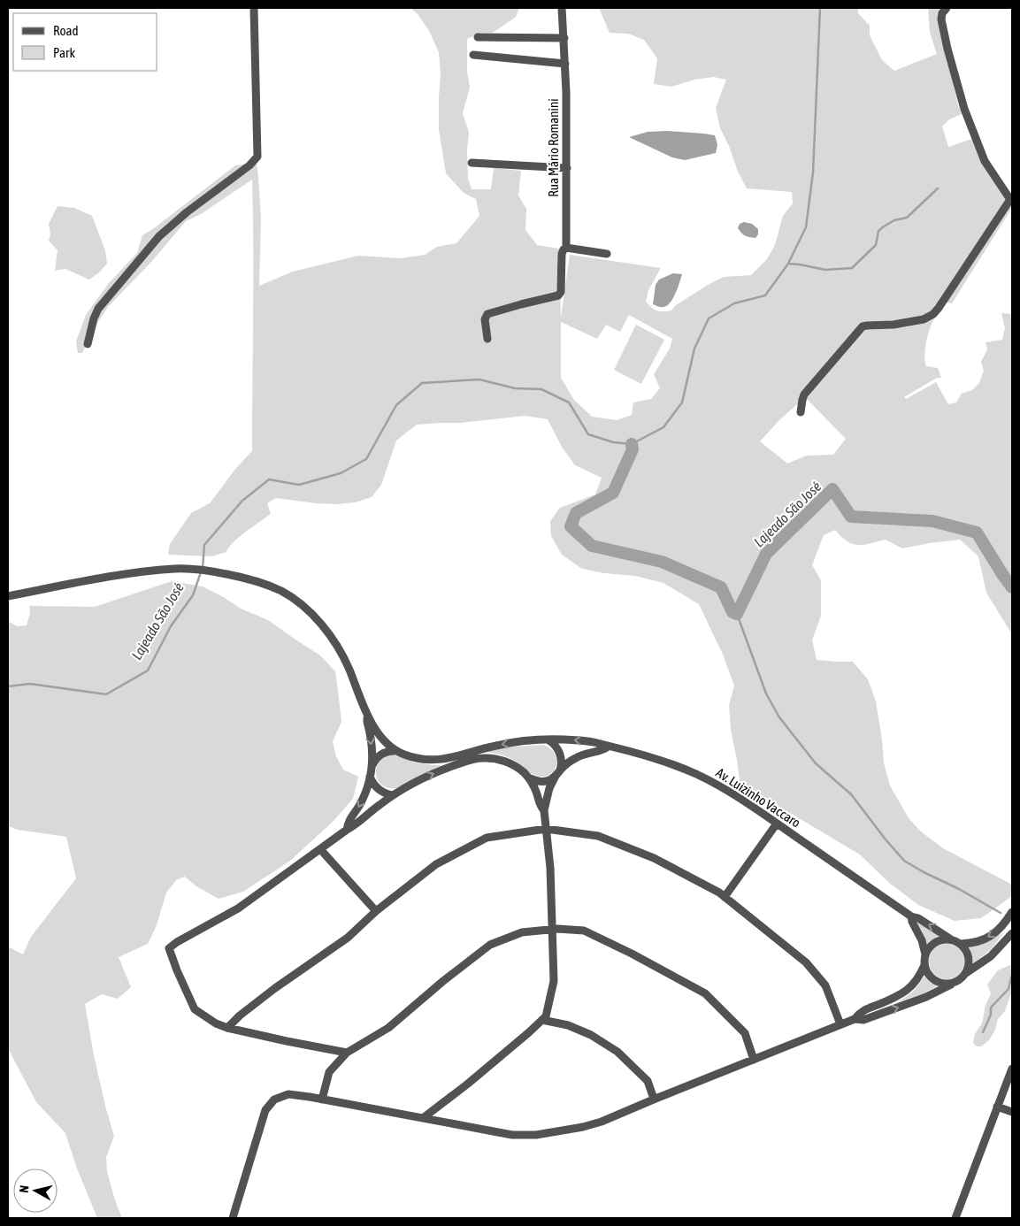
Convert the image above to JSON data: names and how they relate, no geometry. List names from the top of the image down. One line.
{"streets":{"street":["Rua Mário Romanini","Av. Luizinho Vaccaro"]},"one_way":["Av. Luizinho Vaccaro"],"water":["Lajeado São José"],"legend":["Road","Park"],"north":"left"}
